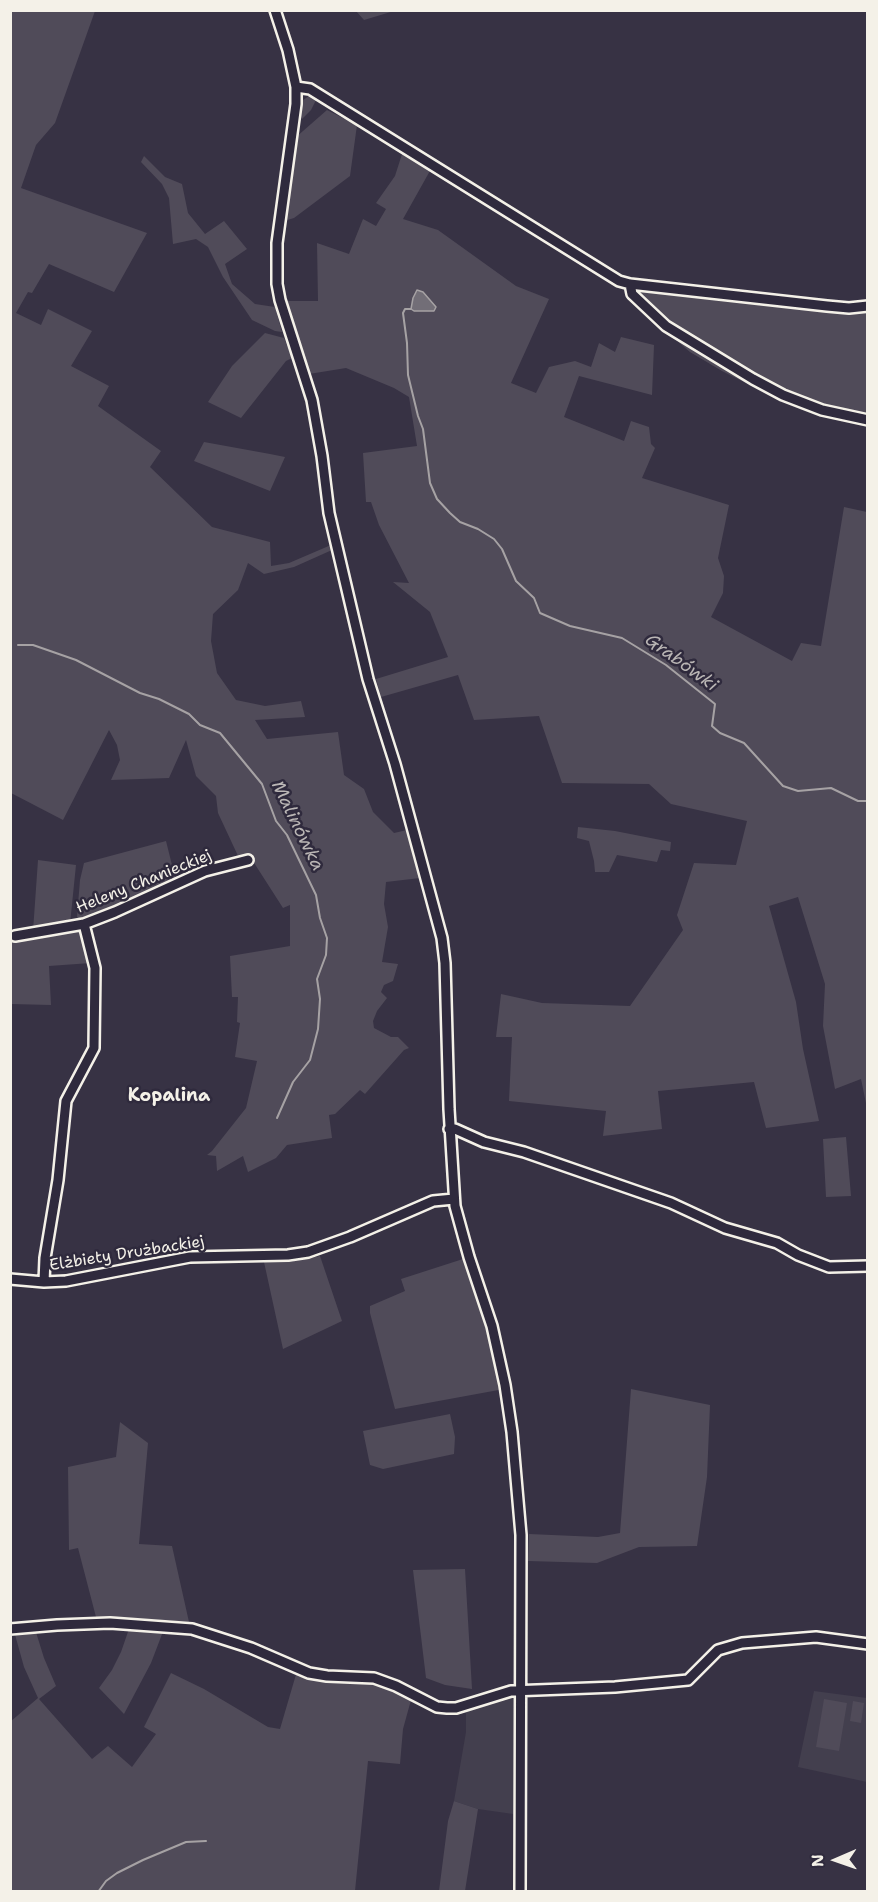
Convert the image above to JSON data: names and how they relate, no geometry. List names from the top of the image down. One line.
{"streets":{"street":["Heleny Chanieckiej","Elżbiety Drużbackiej"]},"districts":["Kopalina"],"water":["Grabówki","Malinówka"],"north":"left"}
